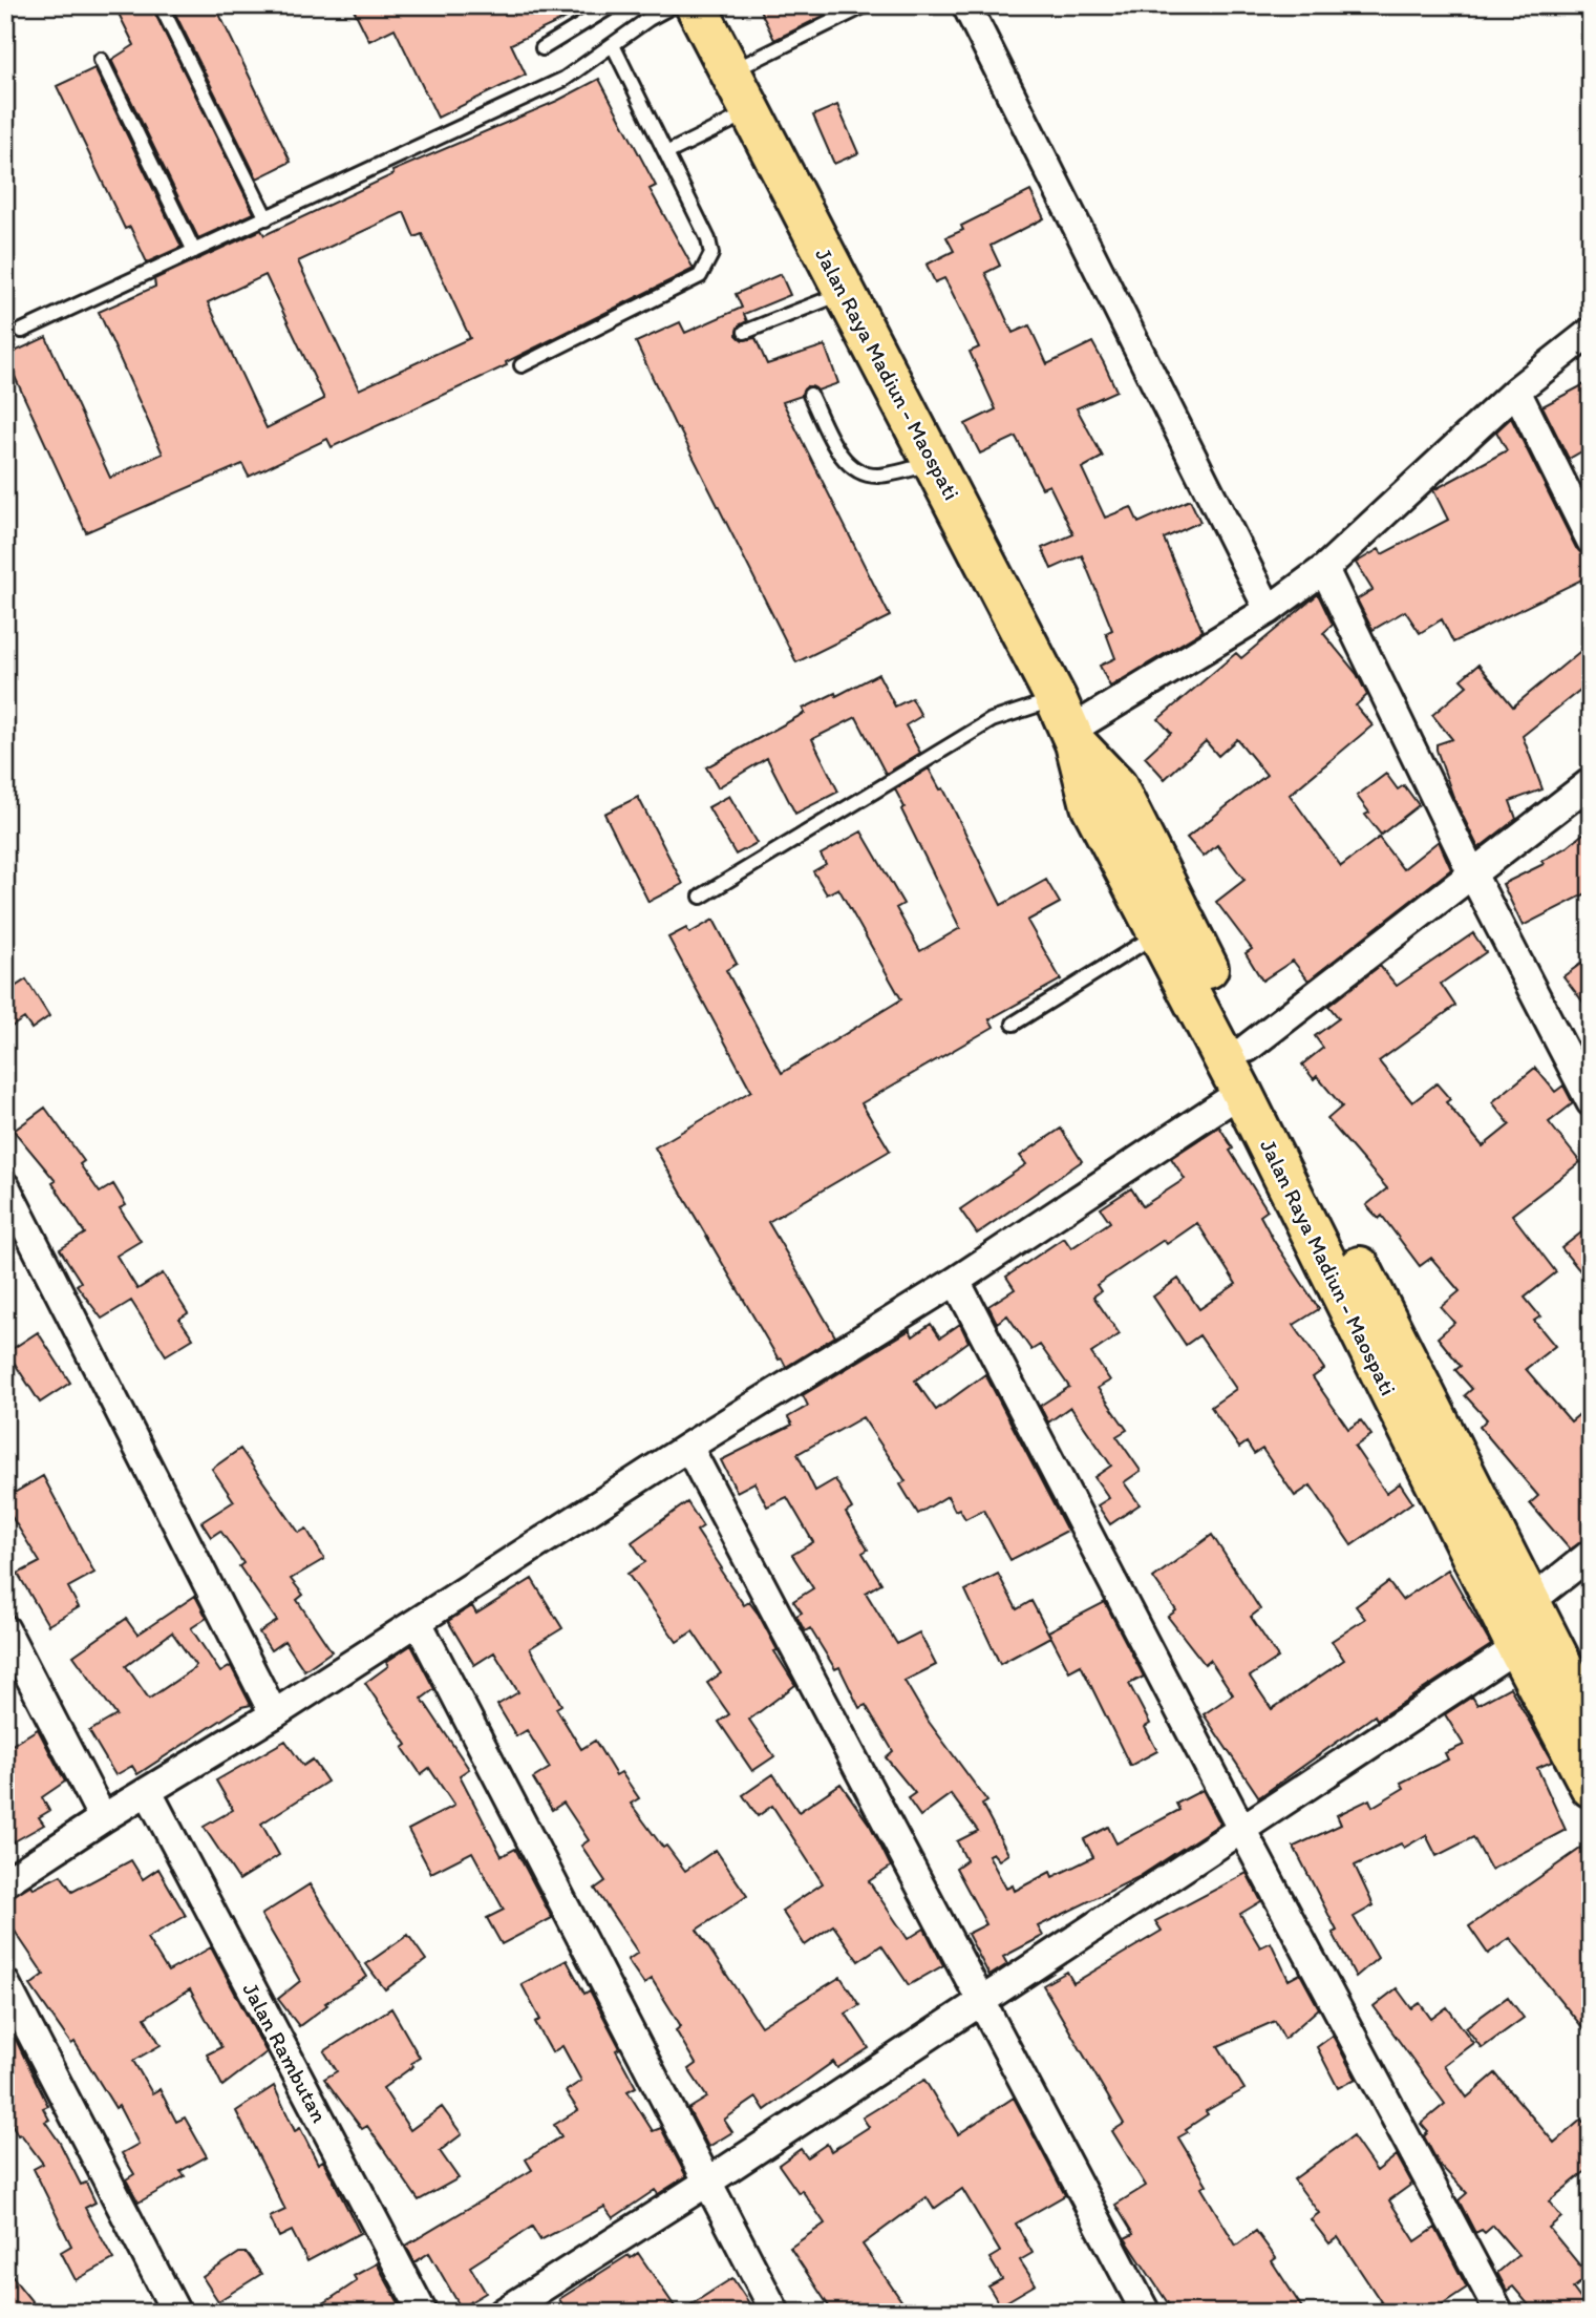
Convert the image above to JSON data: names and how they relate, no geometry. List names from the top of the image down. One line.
{"streets":{"highway":["Jalan Raya Madiun - Maospati"],"street":["Jalan Rambutan"]}}
